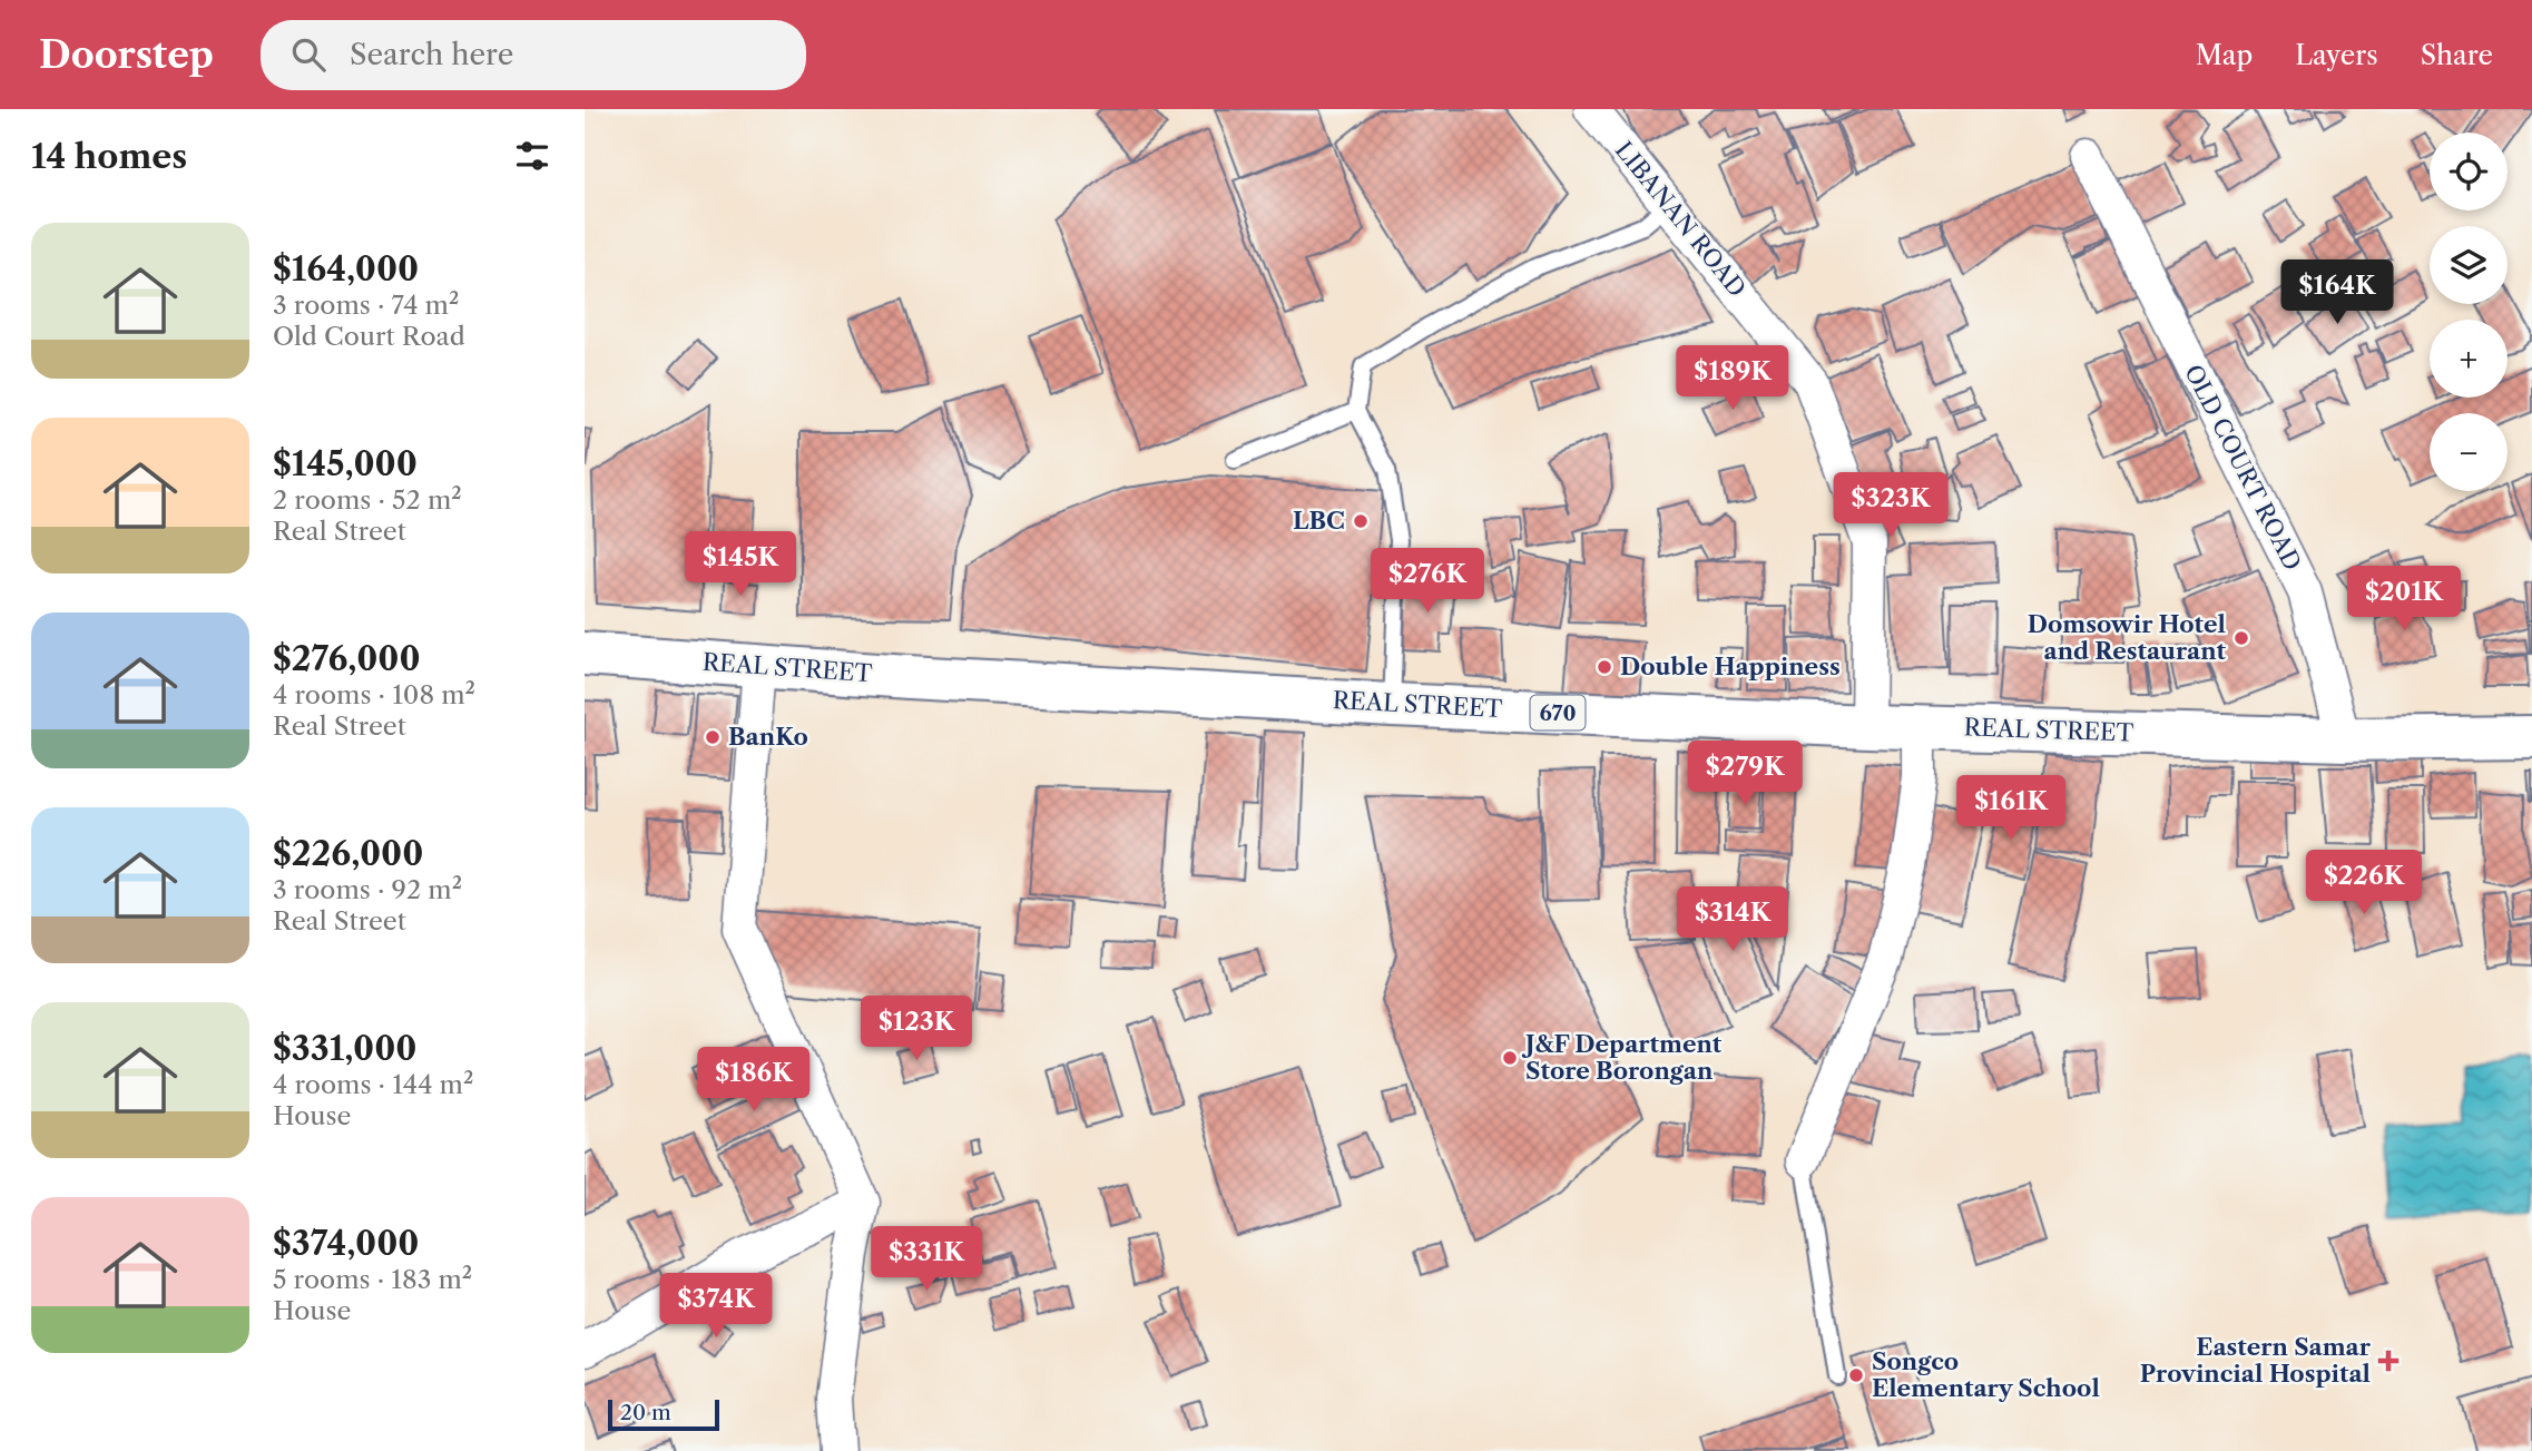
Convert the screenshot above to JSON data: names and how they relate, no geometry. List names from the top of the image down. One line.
{"streets":{"main road":["REAL STREET","670"],"street":["LIBANAN ROAD","OLD COURT ROAD"]},"crossings":[["LIBANAN ROAD","REAL STREET"],["OLD COURT ROAD","REAL STREET"]],"places":{"other":["LBC","Domsowir Hotel and Restaurant","Double Happiness","BanKo","J&F Department Store Borongan","Songco Elementary School"],"health":["Eastern Samar Provincial Hospital"]},"scale_bar":"20 m","page":{"header":"Doorstep","search":"Search here","nav":["Map","Layers","Share"],"heading":"14 homes","map_buttons":["+","−"],"list":[{"name":"$164,000","note":"3 rooms · 74 m² · Old Court Road"},{"name":"$145,000","note":"2 rooms · 52 m² · Real Street"},{"name":"$276,000","note":"4 rooms · 108 m² · Real Street"},{"name":"$226,000","note":"3 rooms · 92 m² · Real Street"},{"name":"$331,000","note":"4 rooms · 144 m² · House"},{"name":"$374,000","note":"5 rooms · 183 m² · House"}],"price":["$164K","$189K","$323K","$145K","$276K","$201K","$279K","$161K","$226K","$314K","$123K","$186K","$331K","$374K"],"scale":"20 m"}}
